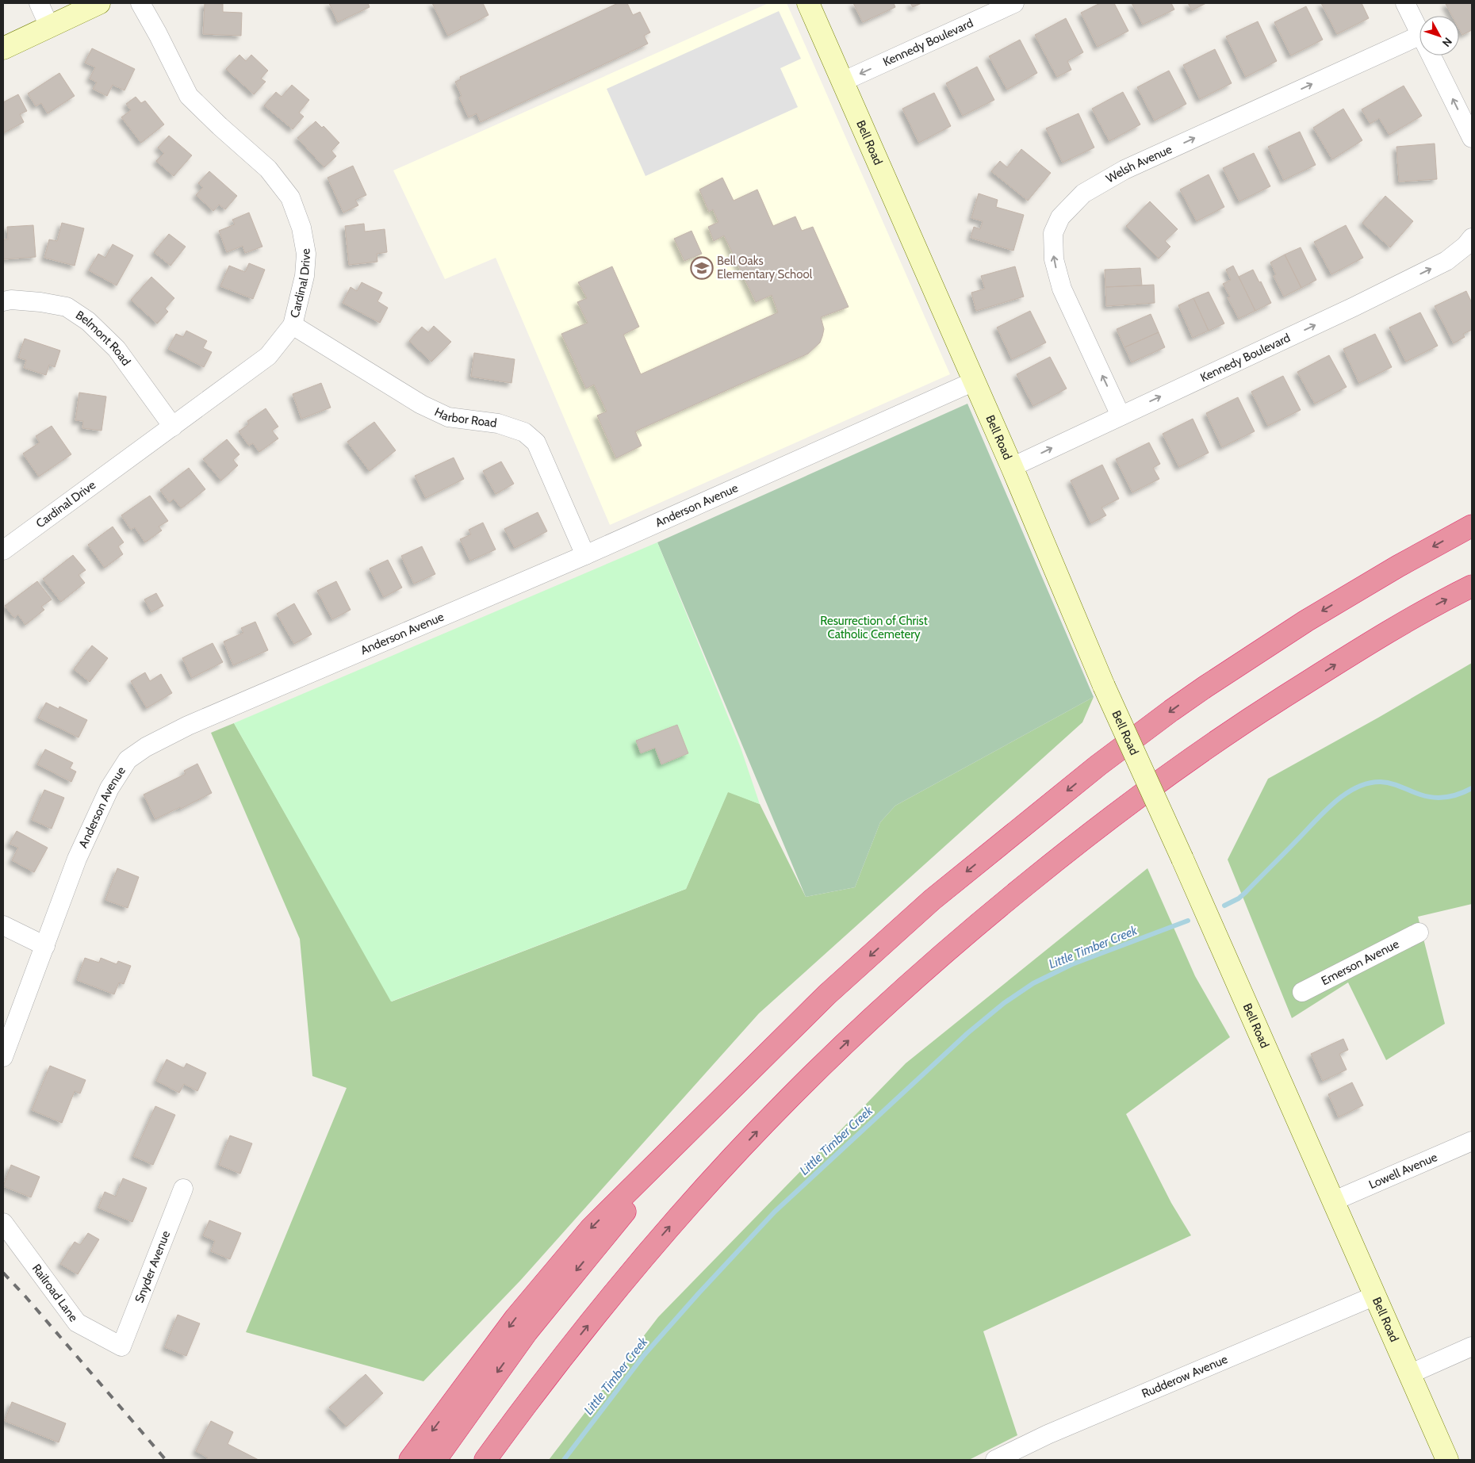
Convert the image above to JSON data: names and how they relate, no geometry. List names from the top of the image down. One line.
{"streets":{"street":["Kennedy Boulevard","Bell Road","Welsh Avenue","Cardinal Drive","Belmont Road","Harbor Road","Anderson Avenue","Emerson Avenue","Lowell Avenue","Snyder Avenue","Railroad Lane","Rudderow Avenue"]},"crossings":[["Kennedy Boulevard","Bell Road"],["Kennedy Boulevard","Welsh Avenue"],["Bell Road","Anderson Avenue"],["Bell Road","Lowell Avenue"],["Bell Road","Rudderow Avenue"],["Cardinal Drive","Belmont Road"],["Cardinal Drive","Harbor Road"],["Harbor Road","Anderson Avenue"],["Snyder Avenue","Railroad Lane"]],"water":["Little Timber Creek"],"parks":["Resurrection of Christ Catholic Cemetery"],"places":{"school or university":["Bell Oaks Elementary School"]},"north":"bottom right"}
